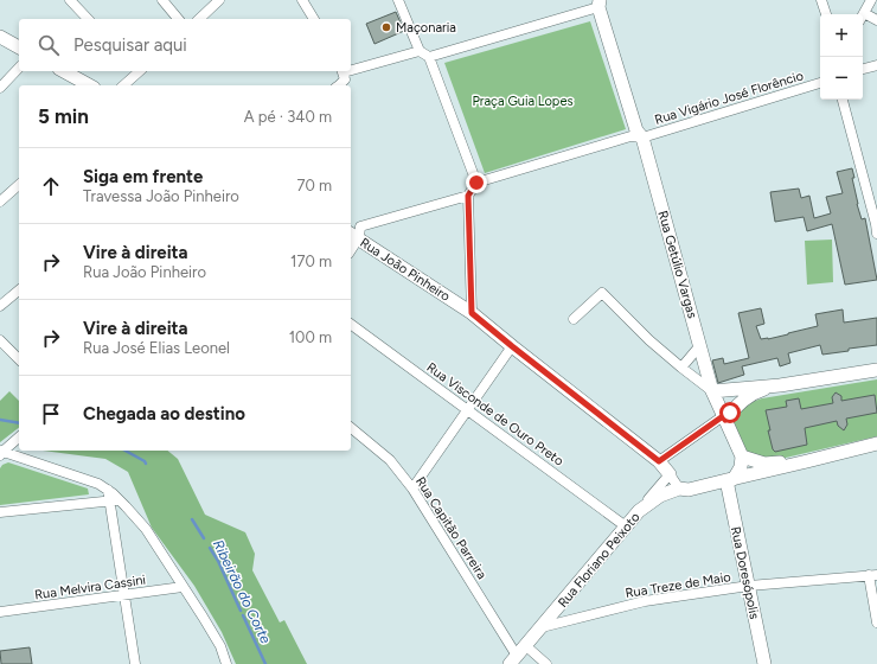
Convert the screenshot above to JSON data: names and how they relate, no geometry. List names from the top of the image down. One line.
{"streets":{"street":["Rua Vigário José Florêncio","Rua Getúlio Vargas","Rua João Pinheiro","Rua Visconde de Ouro Preto","Rua Capitão Parreira","Rua Floriano Peixoto","Rua Doresópolis","Rua Treze de Maio","Rua Melvira Cassini"]},"crossings":[["Rua Vigário José Florêncio","Rua Getúlio Vargas"],["Rua João Pinheiro","Rua Floriano Peixoto"],["Rua Visconde de Ouro Preto","Rua Floriano Peixoto"],["Rua Capitão Parreira","Rua Floriano Peixoto"],["Rua Floriano Peixoto","Rua Doresópolis"],["Rua Floriano Peixoto","Rua Treze de Maio"],["Rua Doresópolis","Rua Treze de Maio"]],"water":["Ribeirão do Corte"],"parks":["Praça Guia Lopes"],"places":["Maçonaria"],"page":{"map_buttons":["+","−"],"search":"Pesquisar aqui","heading":["5 min","A pé · 340 m"],"list":[["Siga em frente","Travessa João Pinheiro","70 m"],["Vire à direita","Rua João Pinheiro","170 m"],["Vire à direita","Rua José Elias Leonel","100 m"],"Chegada ao destino"]}}
